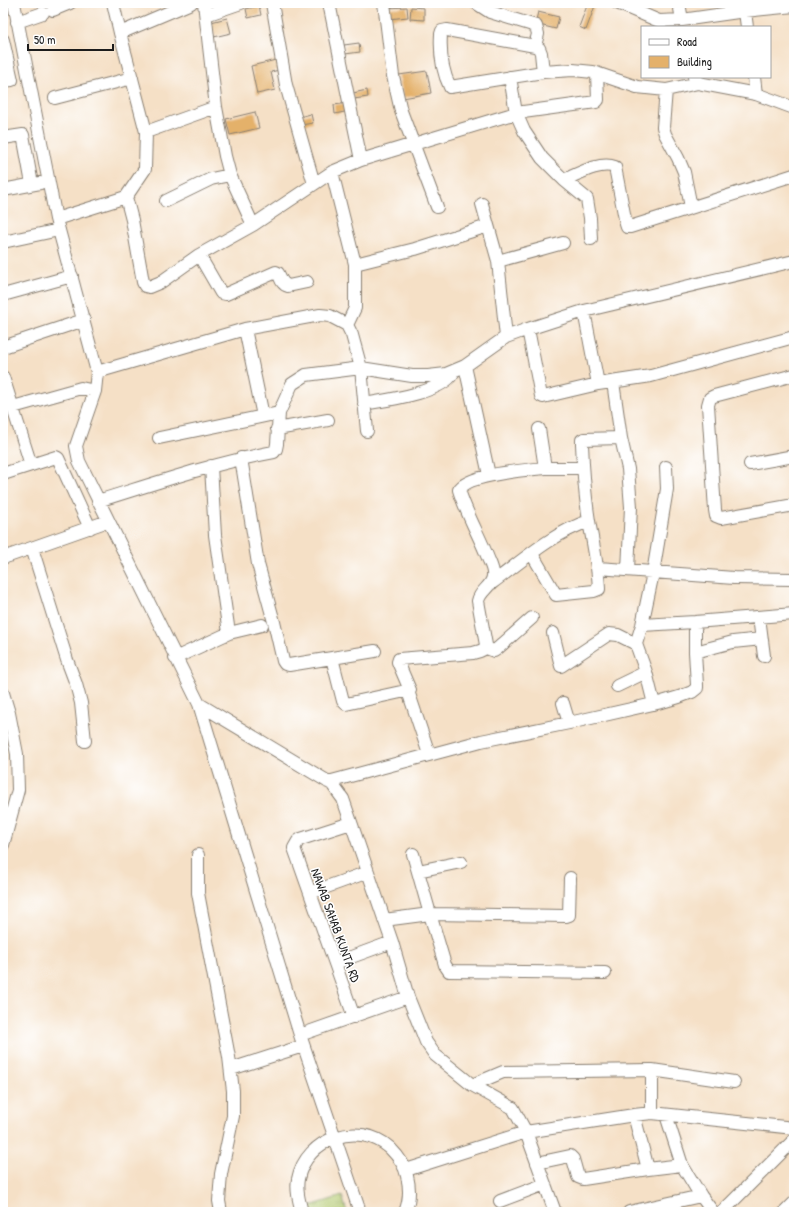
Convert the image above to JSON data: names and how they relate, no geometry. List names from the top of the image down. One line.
{"streets":{"street":["NAWAB SAHAB KUNTA RD"]},"legend":["Road","Building"],"scale_bar":"50 m"}
